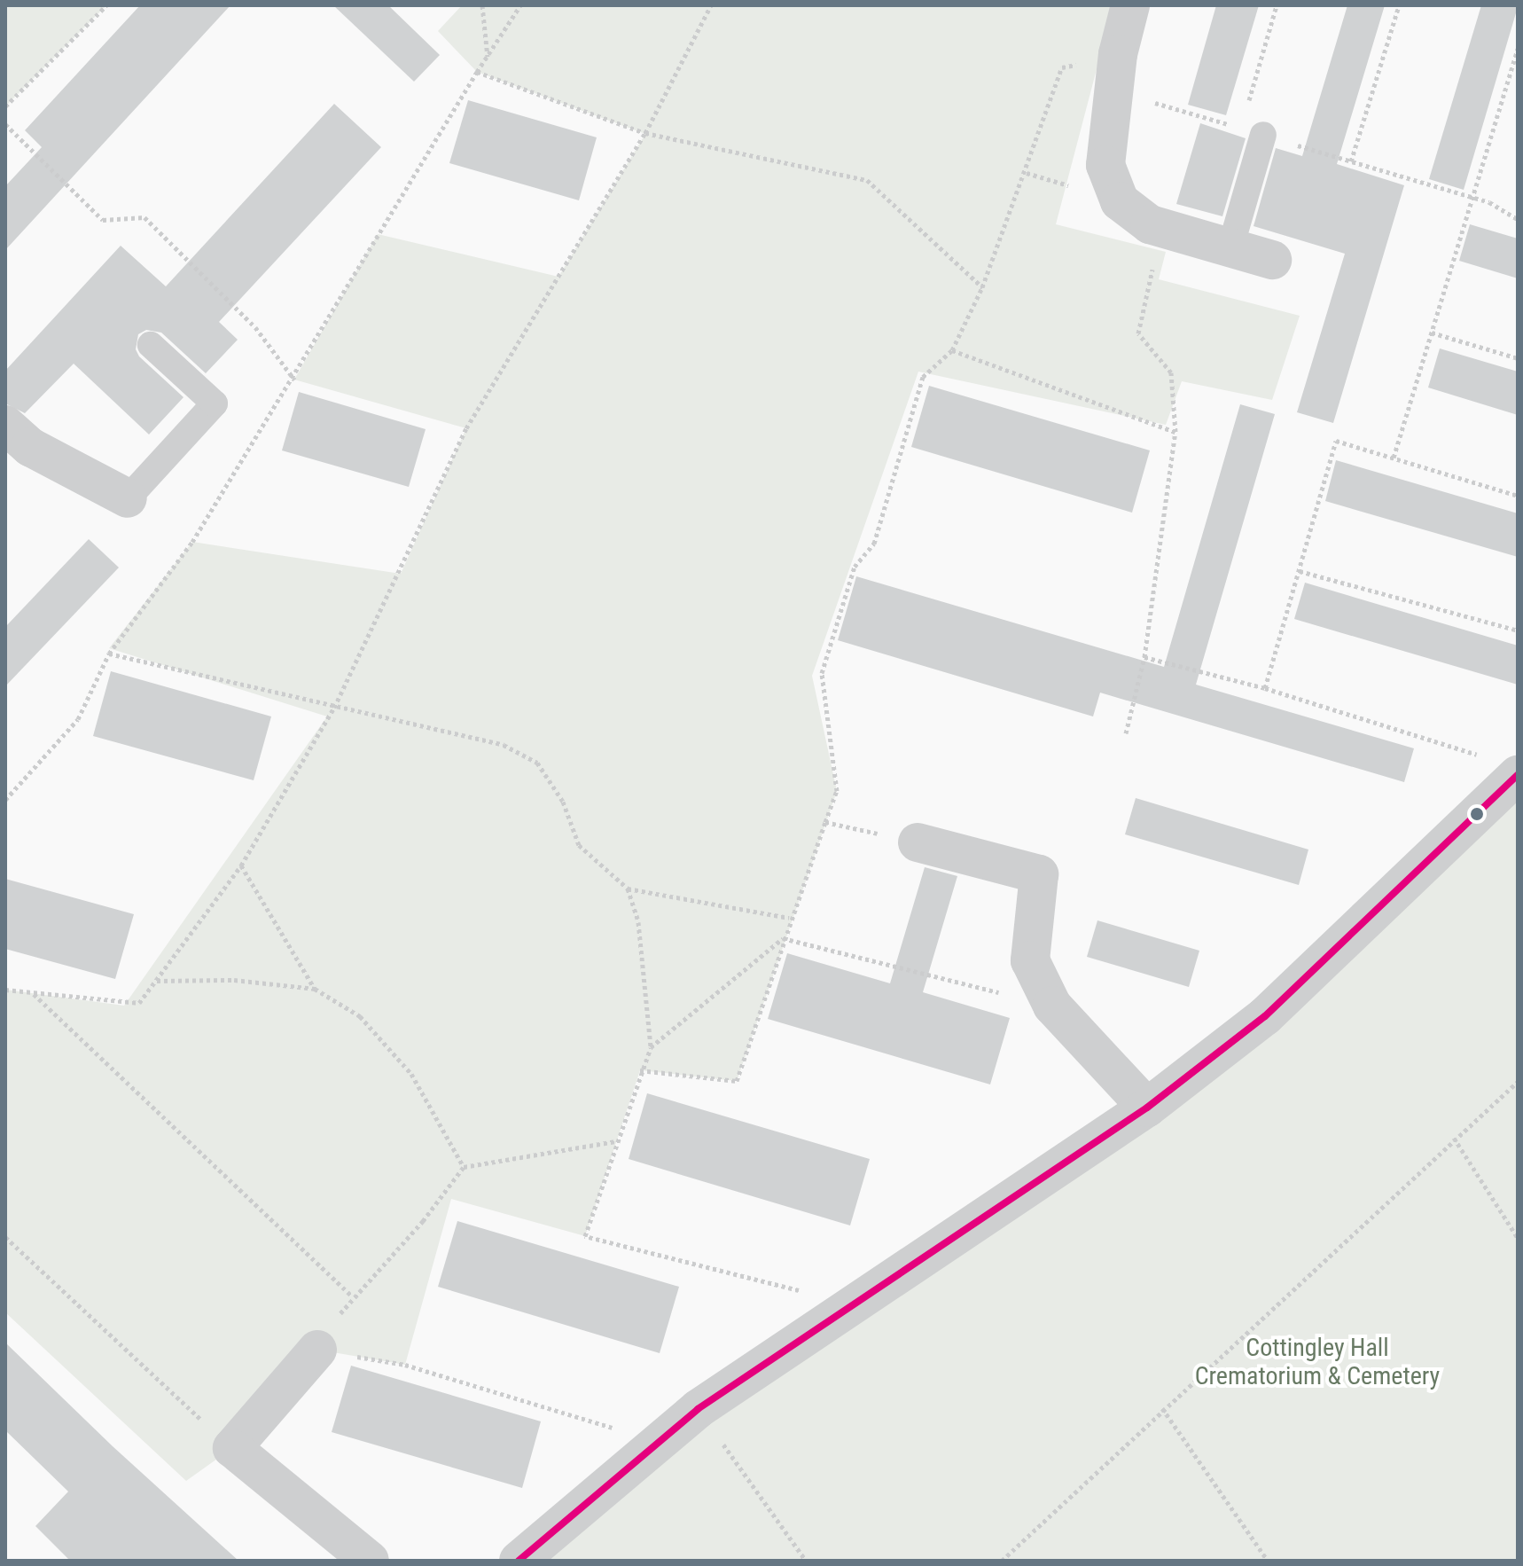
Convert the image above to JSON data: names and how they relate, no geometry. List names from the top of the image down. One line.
{"parks":["Cottingley Hall Crematorium & Cemetery"]}
